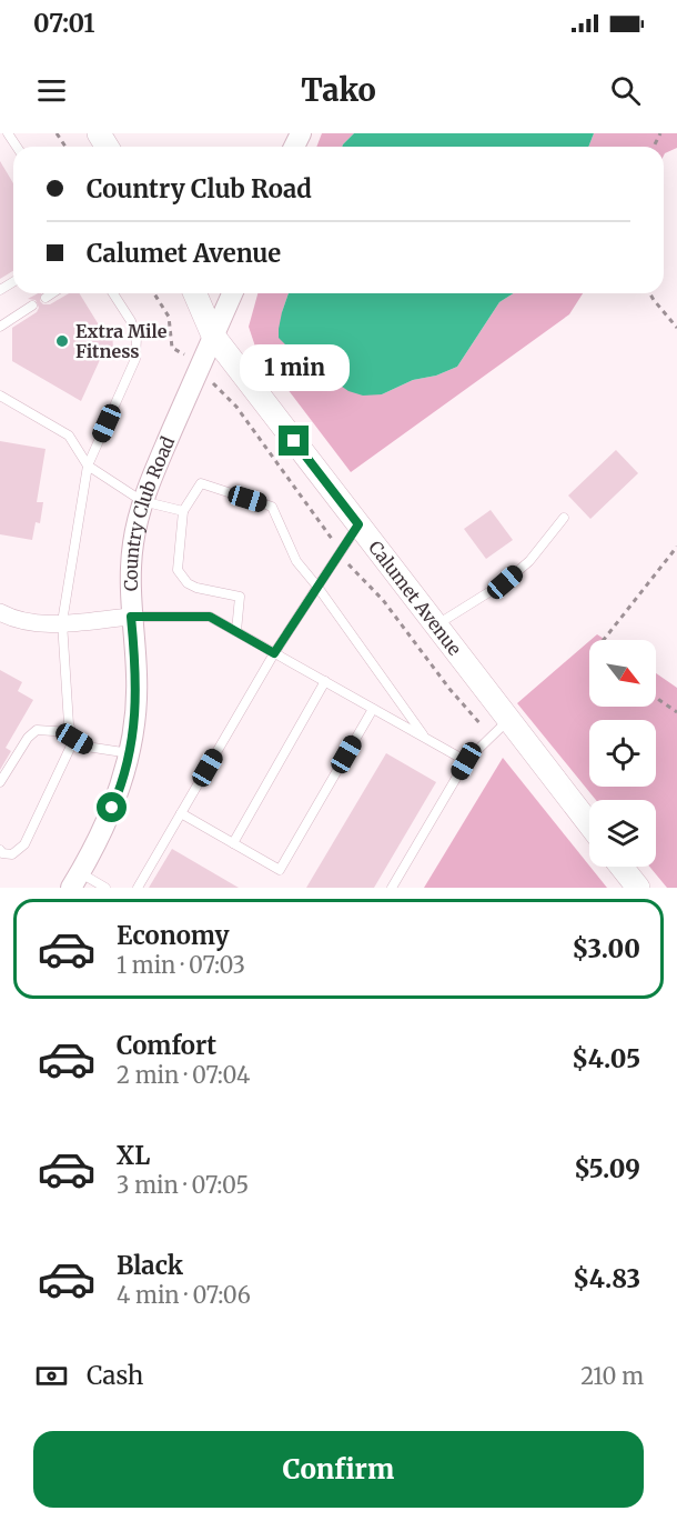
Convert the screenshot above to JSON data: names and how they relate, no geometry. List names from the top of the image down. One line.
{"streets":{"main road":["Calumet Avenue"],"street":["Country Club Road"]},"crossings":[["Country Club Road","Calumet Avenue"]],"places":["Extra Mile Fitness"],"north":"bottom right","page":{"status":"07:01","header":"Tako","banner":["Country Club Road","Calumet Avenue"],"bubble":"1 min","list":[{"name":"Economy","note":"1 min · 07:03","value":"$3.00"},{"name":"Comfort","note":"2 min · 07:04","value":"$4.05"},{"name":"XL","note":"3 min · 07:05","value":"$5.09"},{"name":"Black","note":"4 min · 07:06","value":"$4.83"}],"pay":["Cash","210 m"],"buttons":"Confirm"}}
